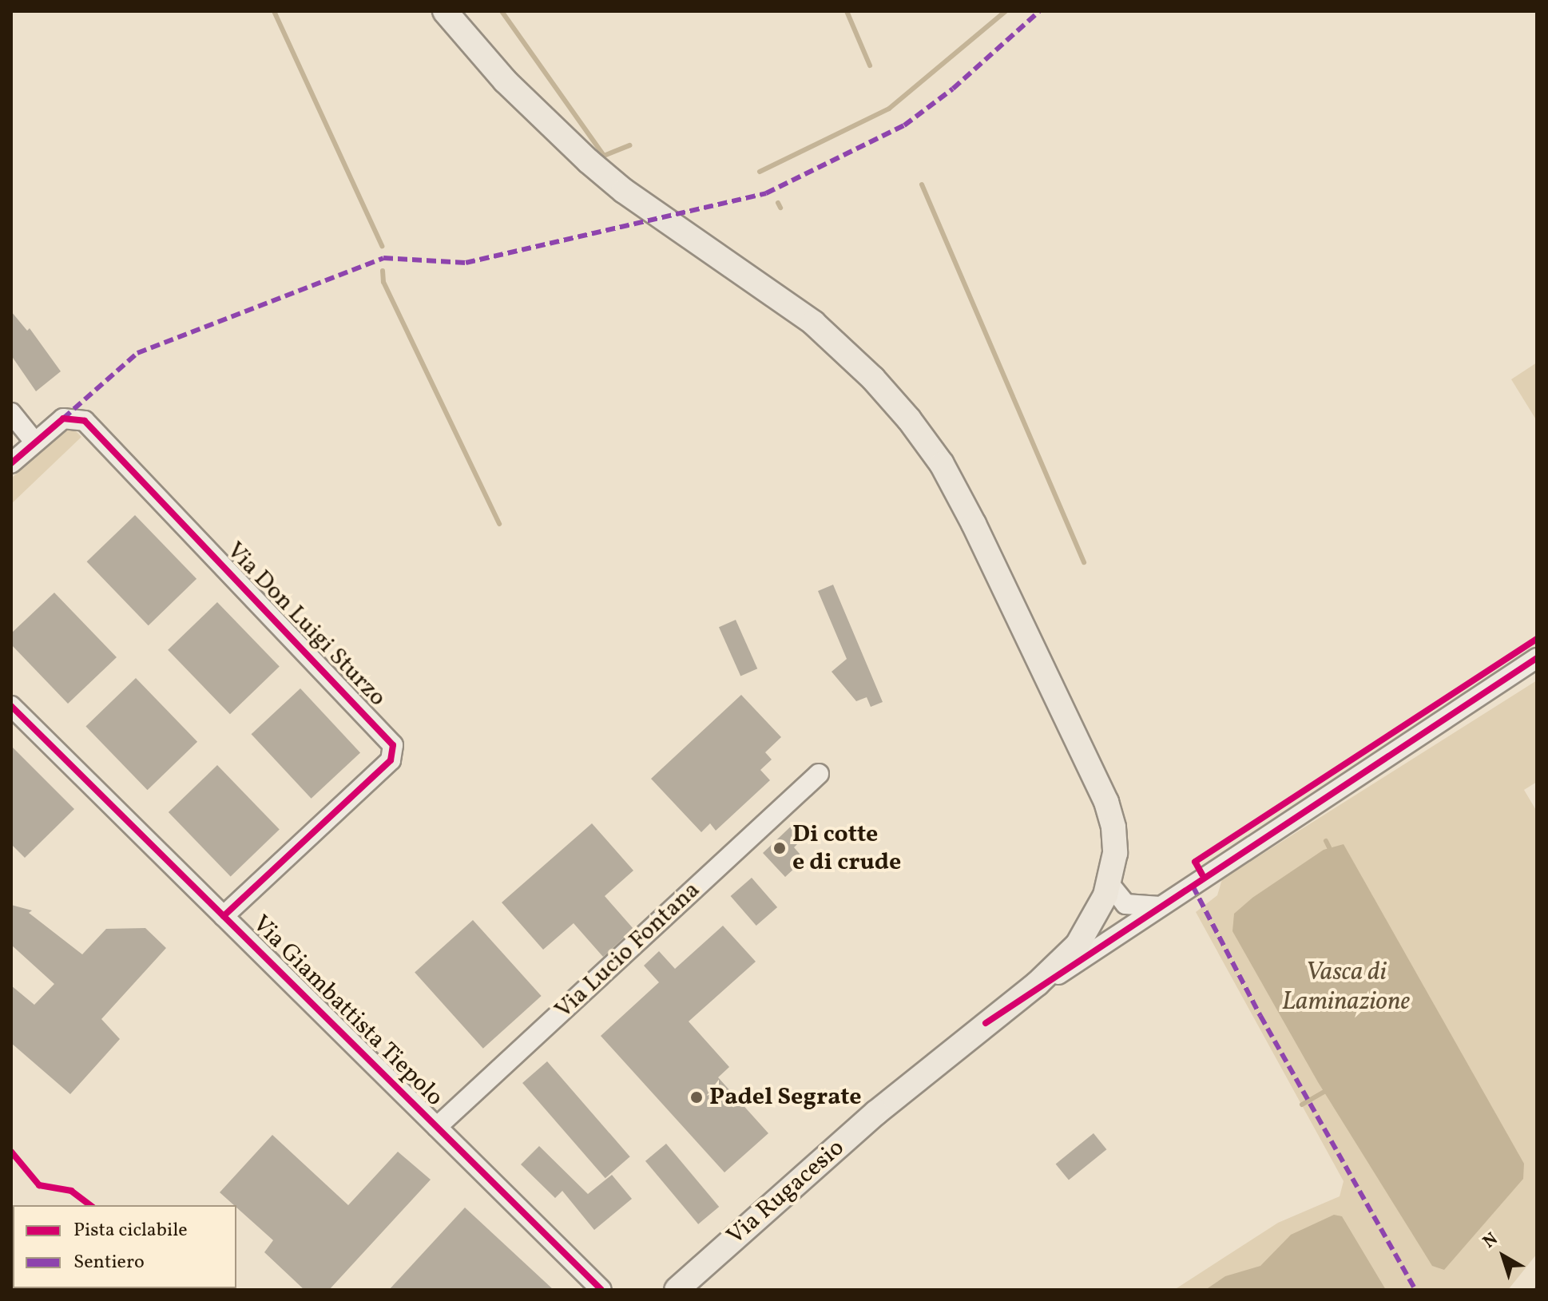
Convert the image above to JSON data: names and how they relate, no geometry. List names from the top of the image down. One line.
{"streets":{"main road":["Via Rugacesio"],"street":["Via Don Luigi Sturzo","Via Lucio Fontana","Via Giambattista Tiepolo"]},"crossings":[["Via Don Luigi Sturzo","Via Giambattista Tiepolo"],["Via Lucio Fontana","Via Giambattista Tiepolo"]],"water":["Vasca di Laminazione"],"places":["Di cotte e di crude","Padel Segrate"],"legend":["Pista ciclabile","Sentiero"],"north":"top left"}
